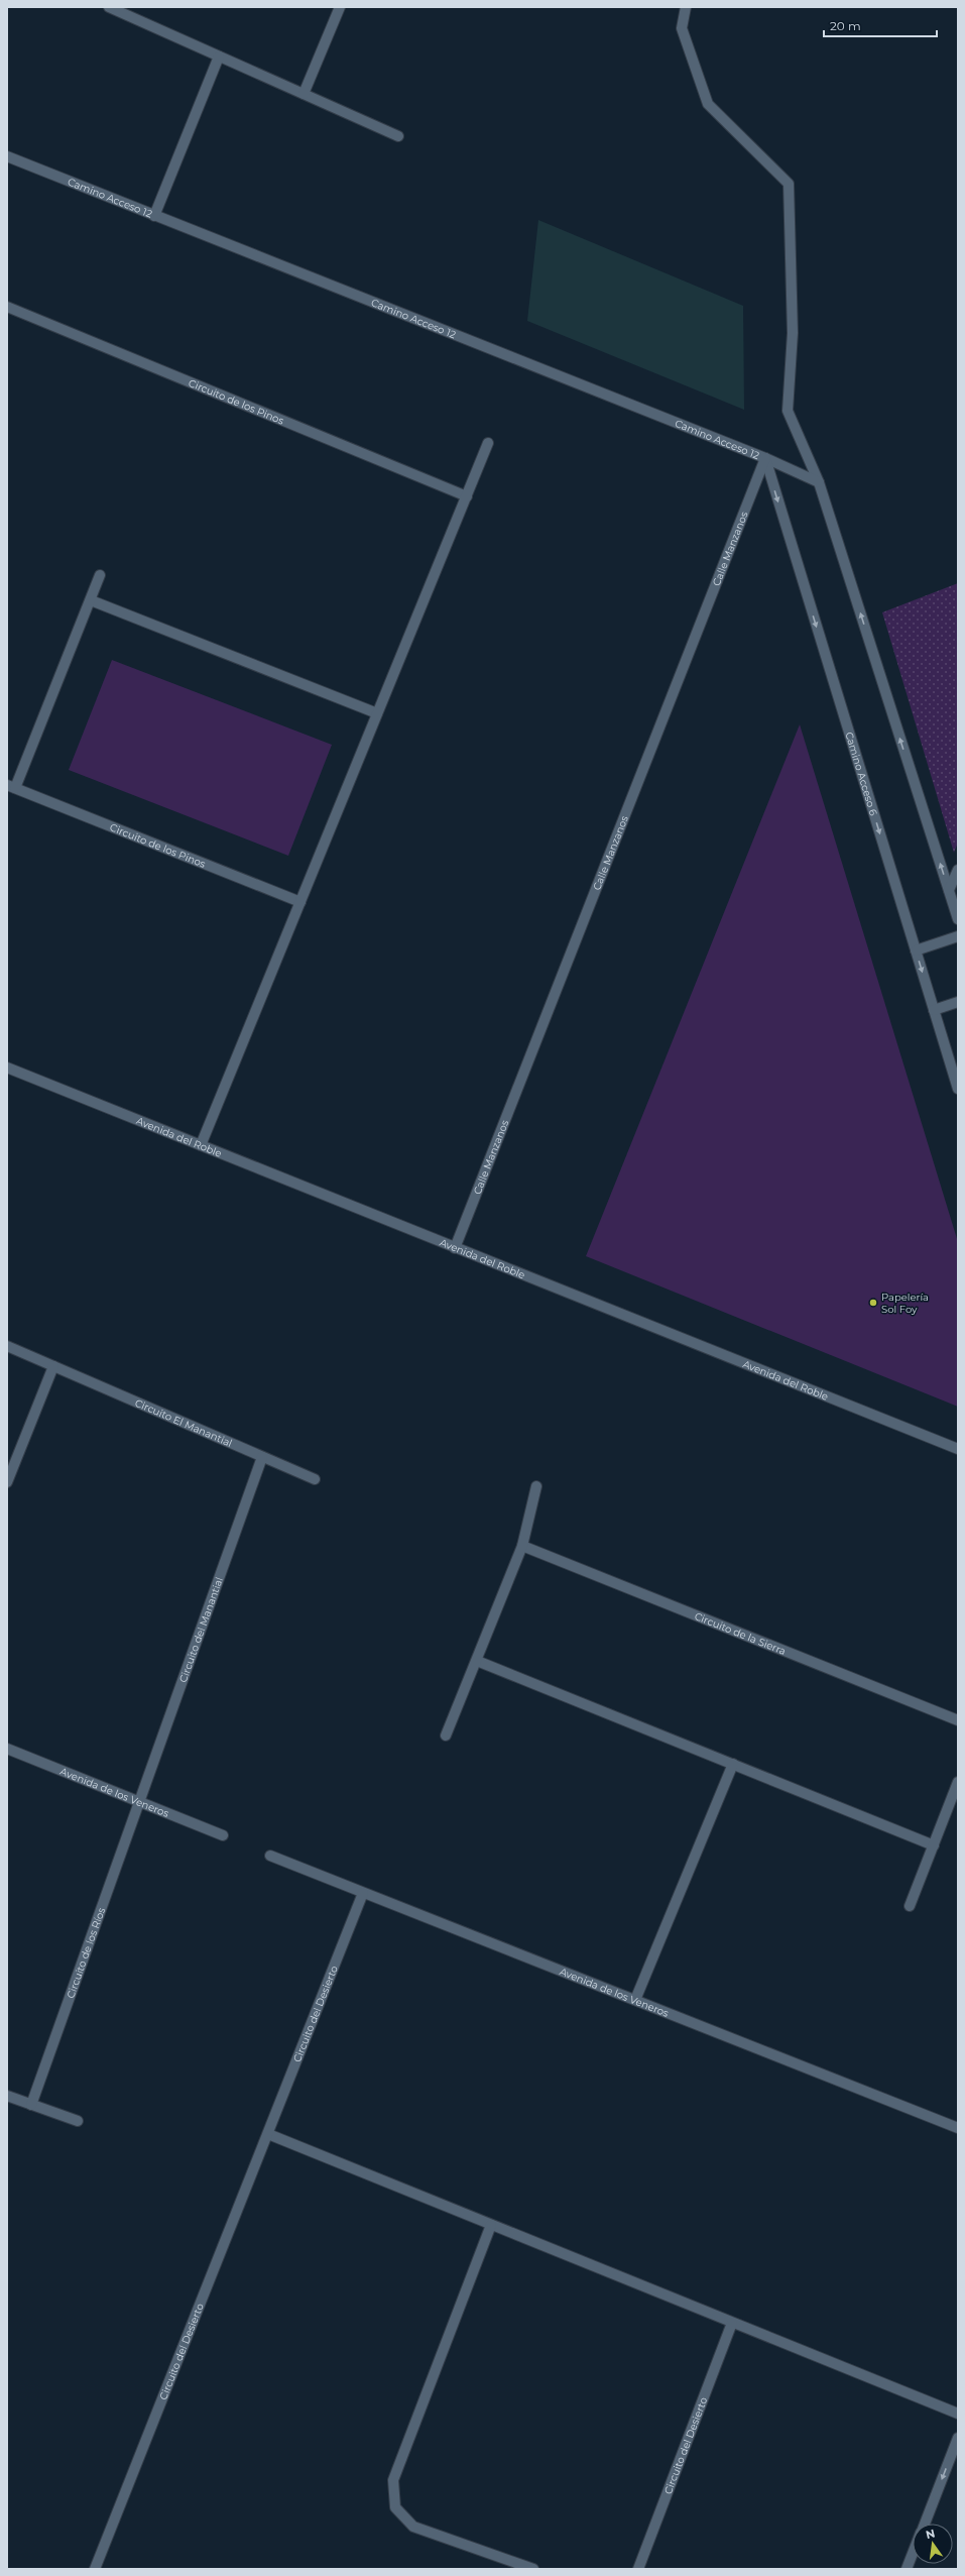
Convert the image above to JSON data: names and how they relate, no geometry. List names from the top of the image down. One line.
{"streets":{"street":["Camino Acceso 12","Circuito de los Pinos","Calle Manzanos","Camino Acceso 6","Avenida del Roble","Circuito El Manantial","Circuito del Manantial","Circuito de la Sierra","Avenida de los Veneros","Circuito de los Ríos","Circuito del Desierto"]},"crossings":[["Camino Acceso 12","Calle Manzanos"],["Camino Acceso 12","Camino Acceso 6"],["Calle Manzanos","Camino Acceso 6"],["Calle Manzanos","Avenida del Roble"],["Circuito El Manantial","Circuito del Manantial"],["Circuito del Manantial","Avenida de los Veneros"],["Circuito del Manantial","Circuito de los Ríos"],["Avenida de los Veneros","Circuito de los Ríos"],["Avenida de los Veneros","Circuito del Desierto"]],"places":["Papelería Sol Foy"],"scale_bar":"20 m","north":"top"}
